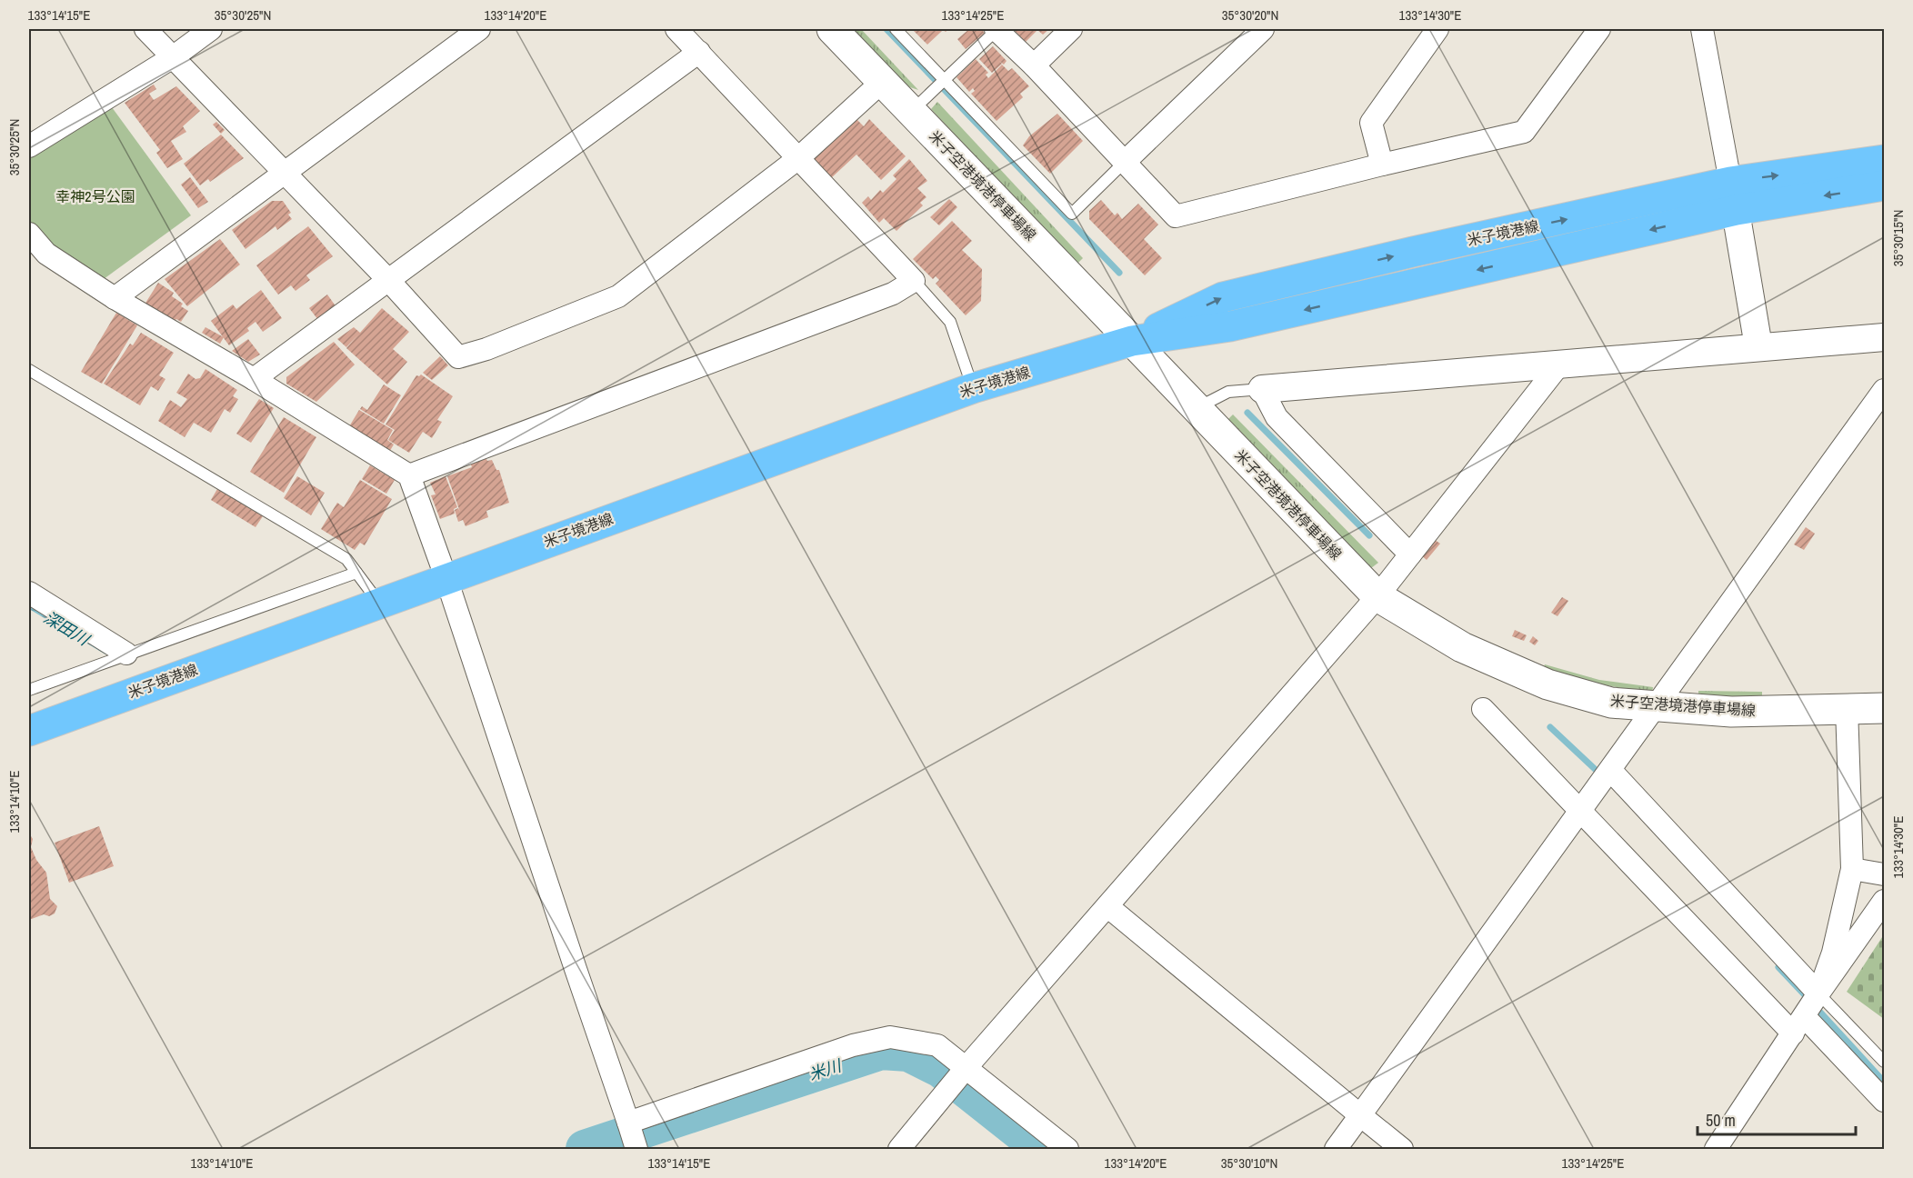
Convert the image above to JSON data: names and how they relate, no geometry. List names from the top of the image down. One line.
{"streets":{"main road":["米子空港境港停車場線","米子境港線"]},"crossings":[["米子空港境港停車場線","米子境港線"]],"water":["深田川","米川"],"parks":["幸神2号公園"],"scale_bar":"50 m","coordinates":["133°14'15\"E","35°30'25\"N","133°14'20\"E","133°14'25\"E","35°30'20\"N","133°14'30\"E","35°30'15\"N","133°14'10\"E","35°30'10\"N"]}
